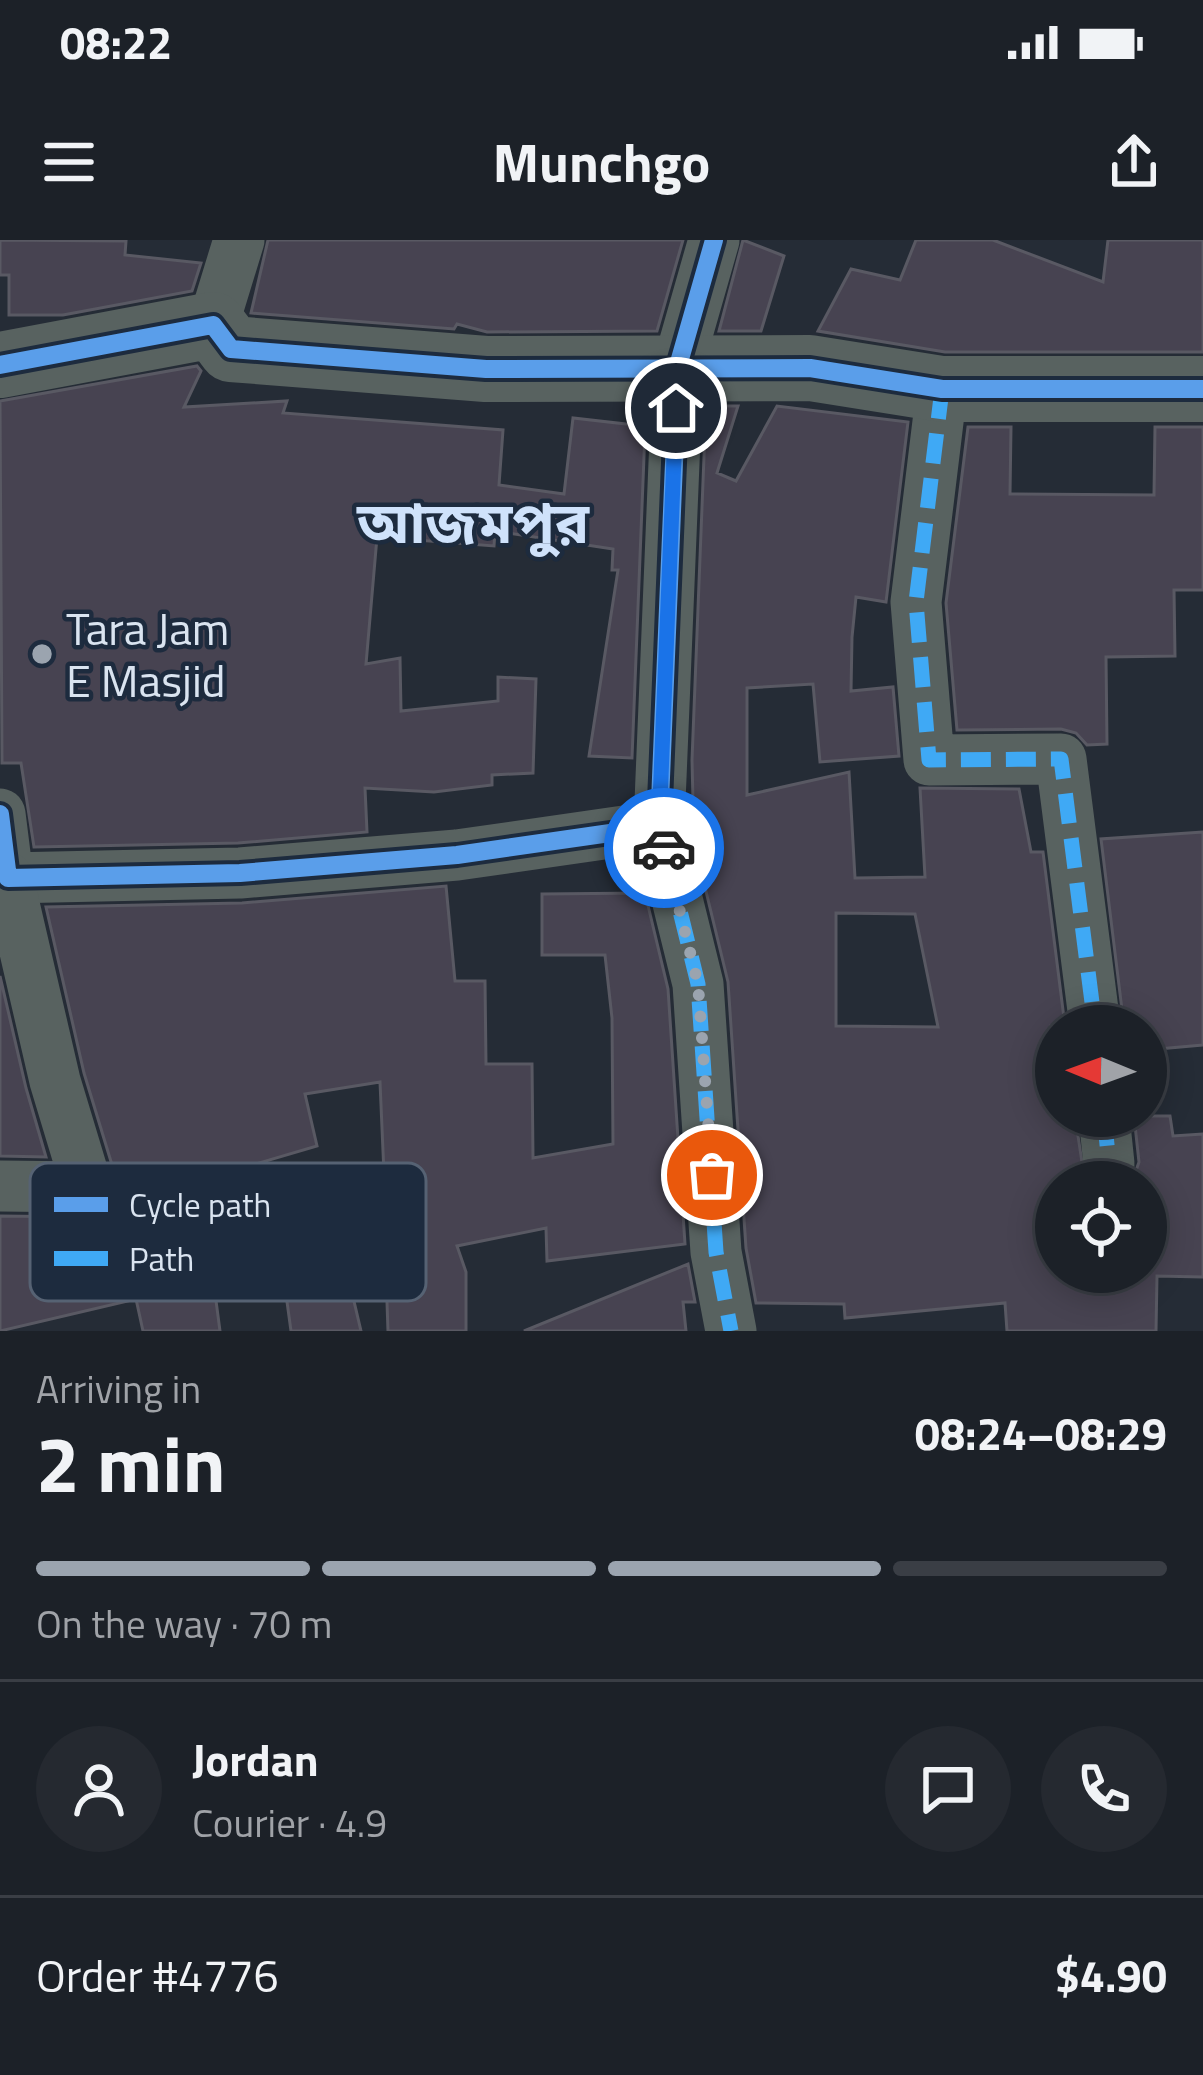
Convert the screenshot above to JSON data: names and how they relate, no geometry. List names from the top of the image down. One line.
{"districts":["আজমপুর"],"places":["Tara Jam E Masjid"],"legend":["Cycle path","Path"],"north":"left","page":{"status":"08:22","header":"Munchgo","heading":["2 min","Arriving in","08:24–08:29"],"panel":["Jordan","Courier · 4.9","Order #4776","$4.90"],"bar":"On the way · 70 m"}}
